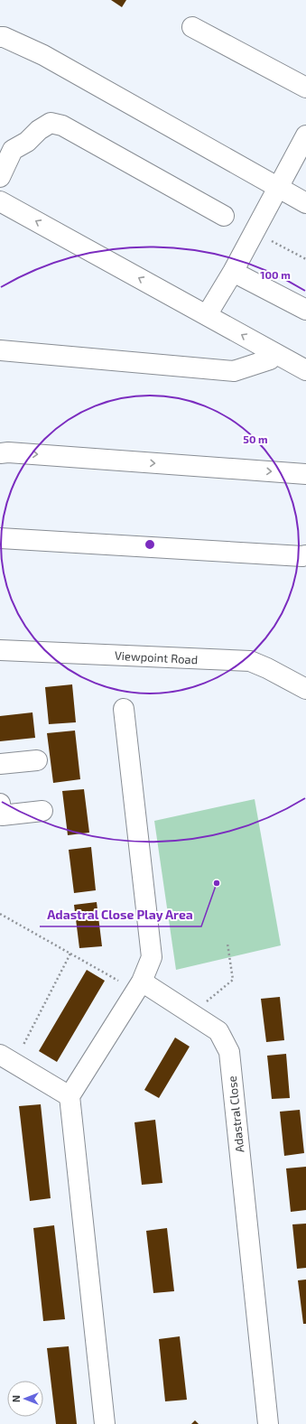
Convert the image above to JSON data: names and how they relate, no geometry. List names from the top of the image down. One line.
{"streets":{"street":["Viewpoint Road","Adastral Close"]},"places":["Adastral Close Play Area"],"north":"left","rings":["100 m","50 m"]}
